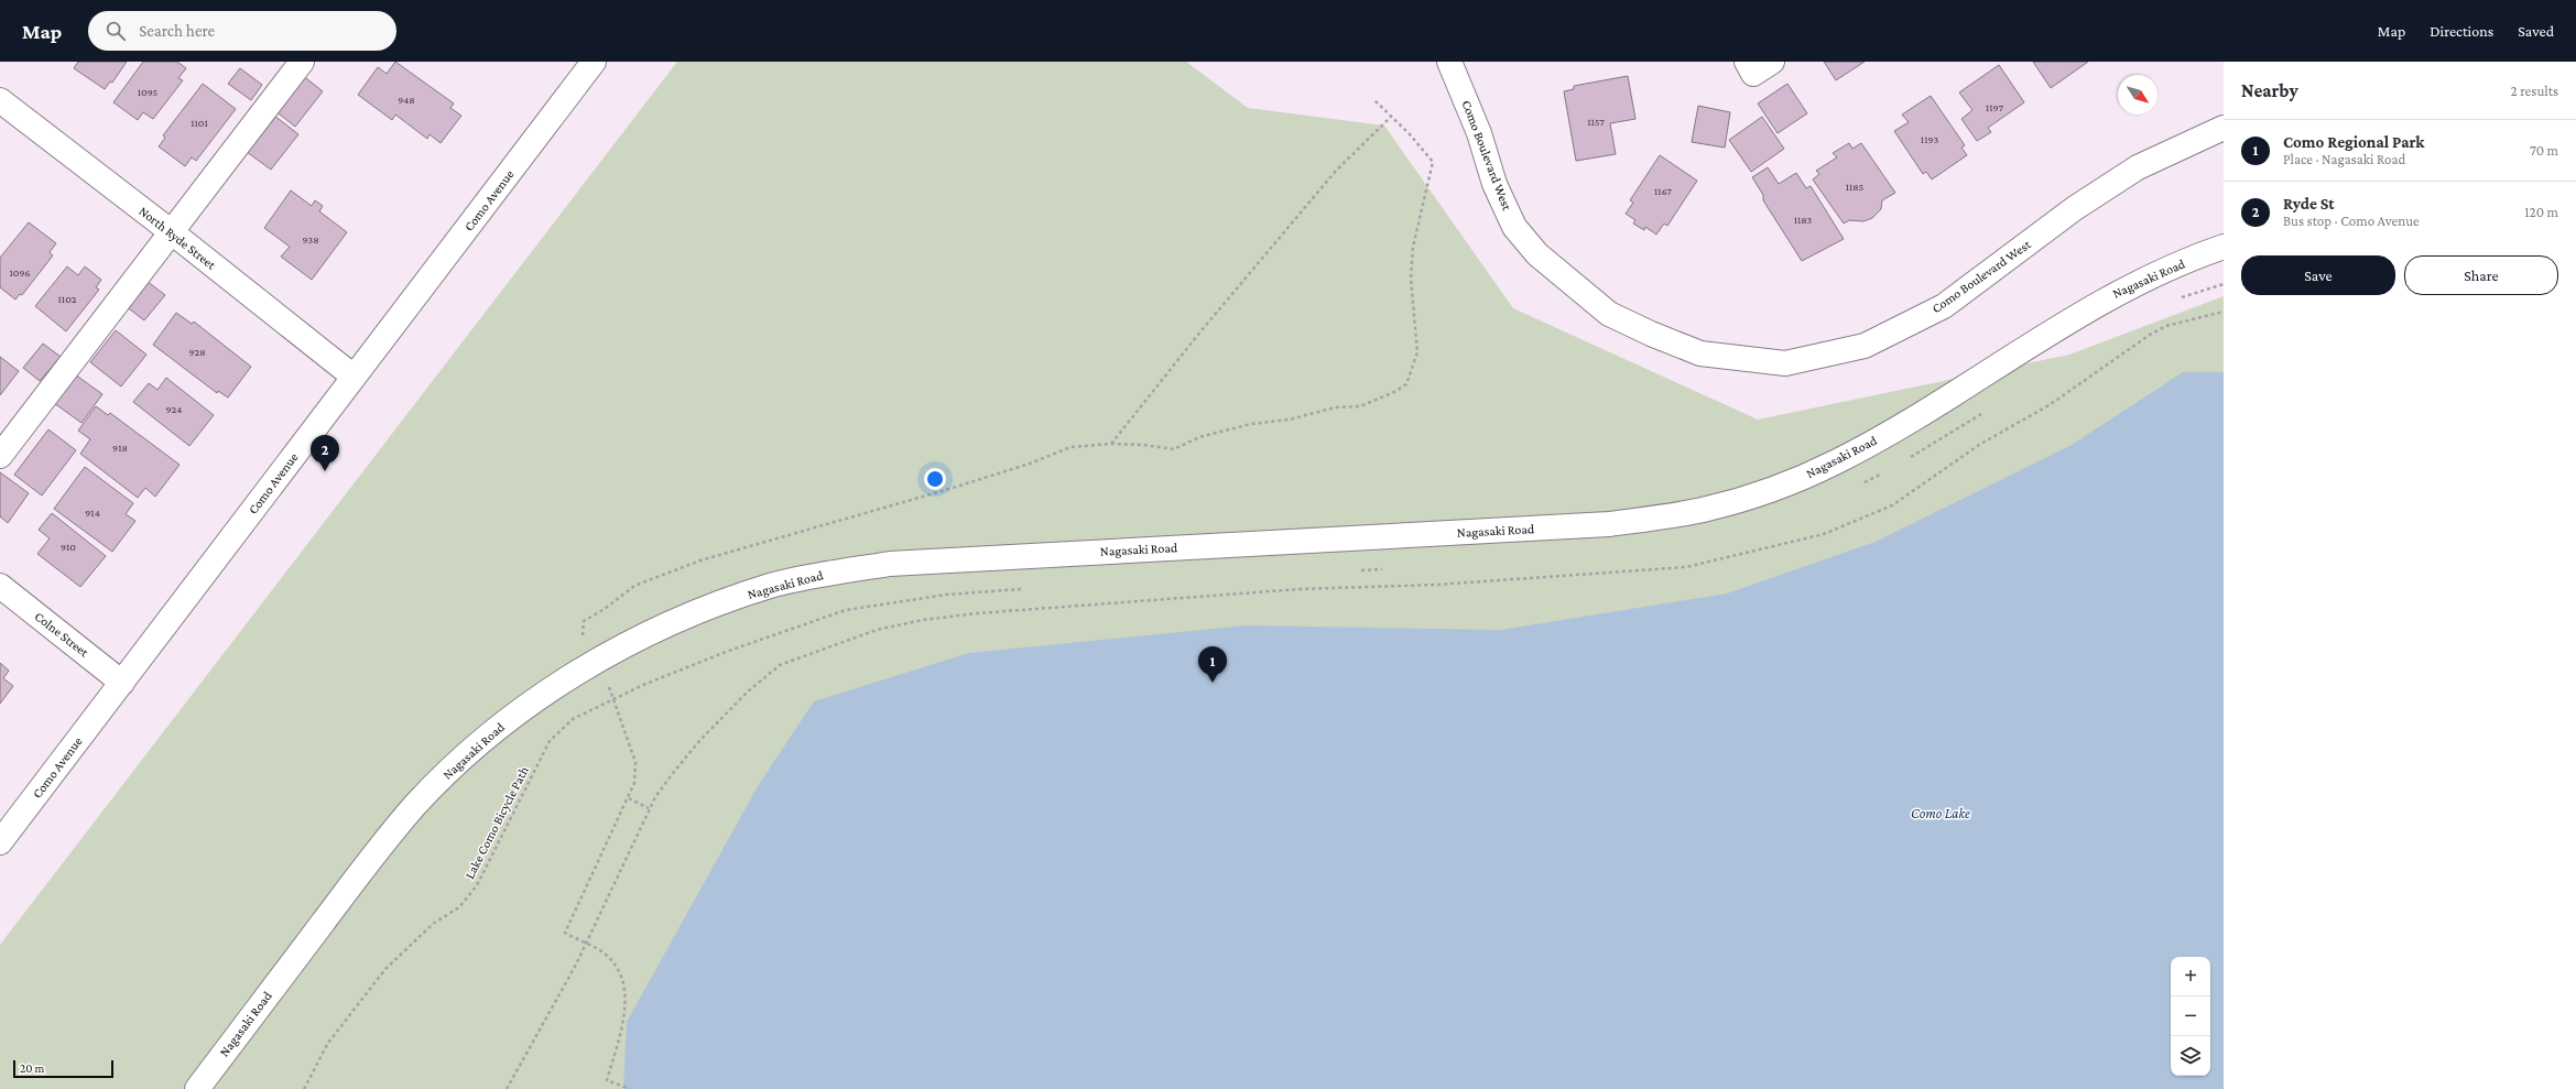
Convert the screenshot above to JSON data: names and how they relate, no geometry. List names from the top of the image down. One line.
{"streets":{"street":["Como Boulevard West","Como Avenue","North Ryde Street","Nagasaki Road","Colne Street"],"path":["Lake Como Bicycle Path"]},"crossings":[["Como Avenue","North Ryde Street"],["Como Avenue","Colne Street"]],"water":["Como Lake"],"house_numbers":["1095","948","1197","1157","1101","1193","1185","1167","1183","938","1096","1102","928","924","918","914","910"],"scale_bar":"20 m","north":"bottom right","page":{"header":"Map","search":"Search here","nav":["Map","Directions","Saved"],"heading":["Nearby","2 results"],"list":[{"mark":"1","name":"Como Regional Park","note":"Place · Nagasaki Road","value":"70 m"},{"mark":"2","name":"Ryde St","note":"Bus stop · Como Avenue","value":"120 m"}],"buttons":["Save","Share"],"pins":["2","1"],"map_buttons":["+","−"],"scale":"20 m"}}
